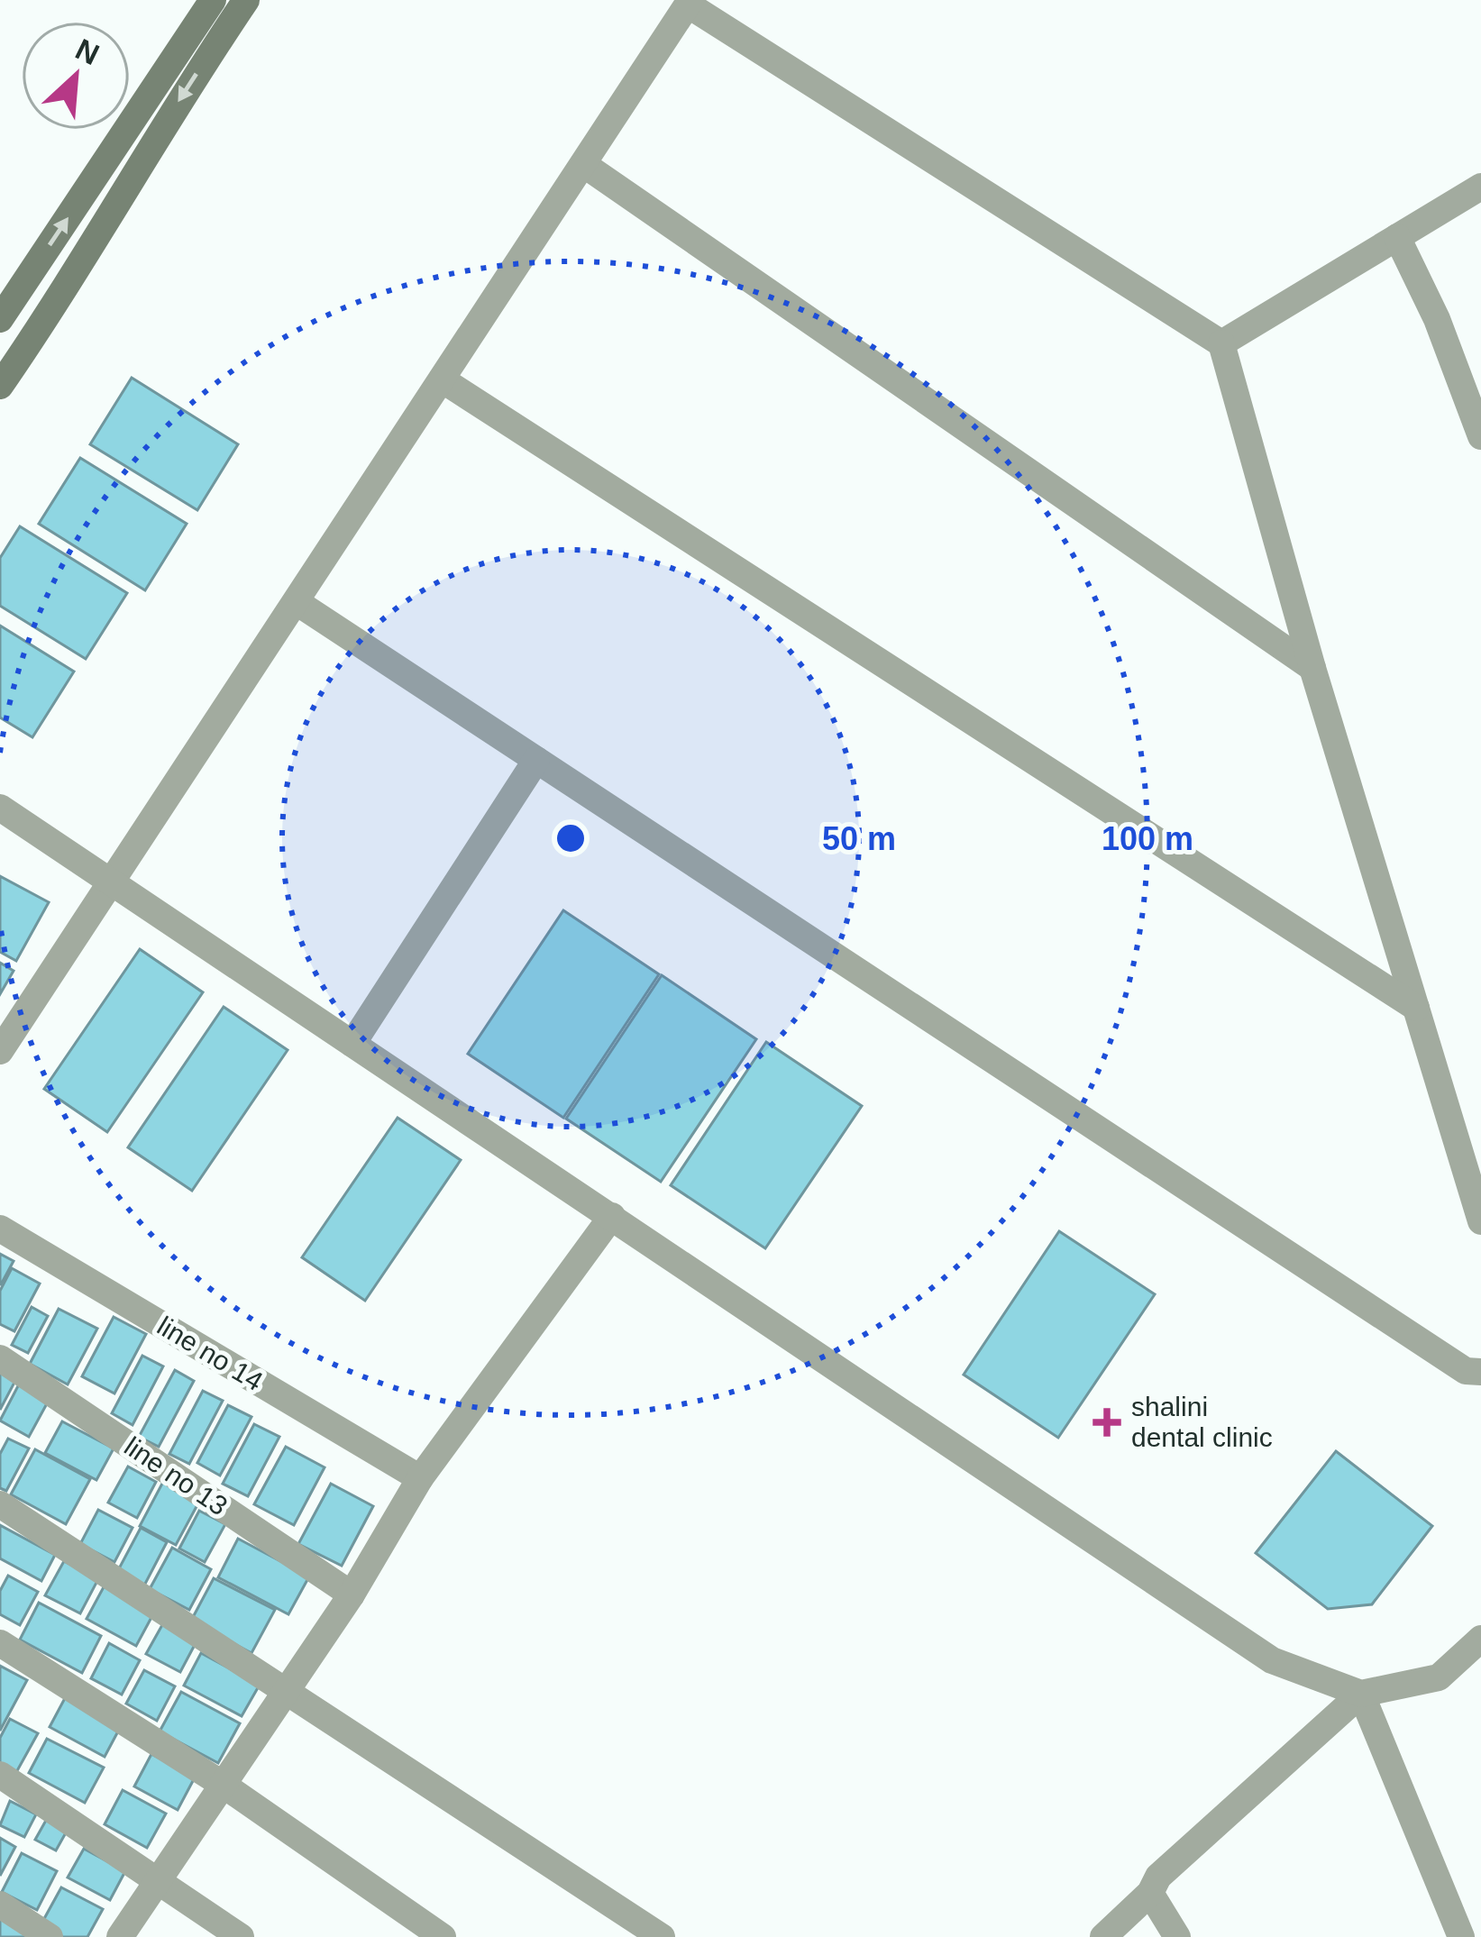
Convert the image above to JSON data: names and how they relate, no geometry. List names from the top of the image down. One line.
{"streets":{"street":["line no 14","line no 13"]},"places":{"health":["shalini dental clinic"]},"north":"top right","rings":["50 m","100 m"]}
